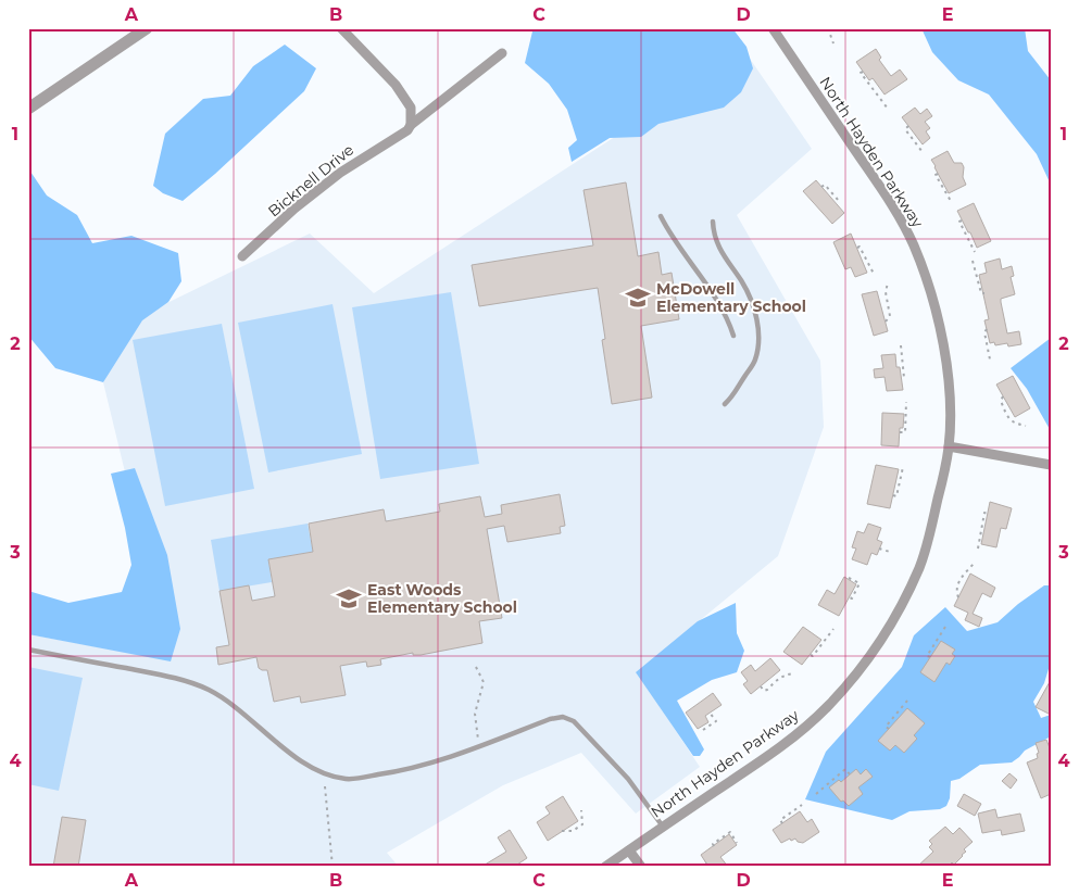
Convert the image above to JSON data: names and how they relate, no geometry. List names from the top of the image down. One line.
{"streets":{"street":["North Hayden Parkway","Bicknell Drive"]},"places":{"school or university":["McDowell Elementary School","East Woods Elementary School"]},"grid":{"columns":["A","B","C","D","E"],"rows":["1","2","3","4"]}}
